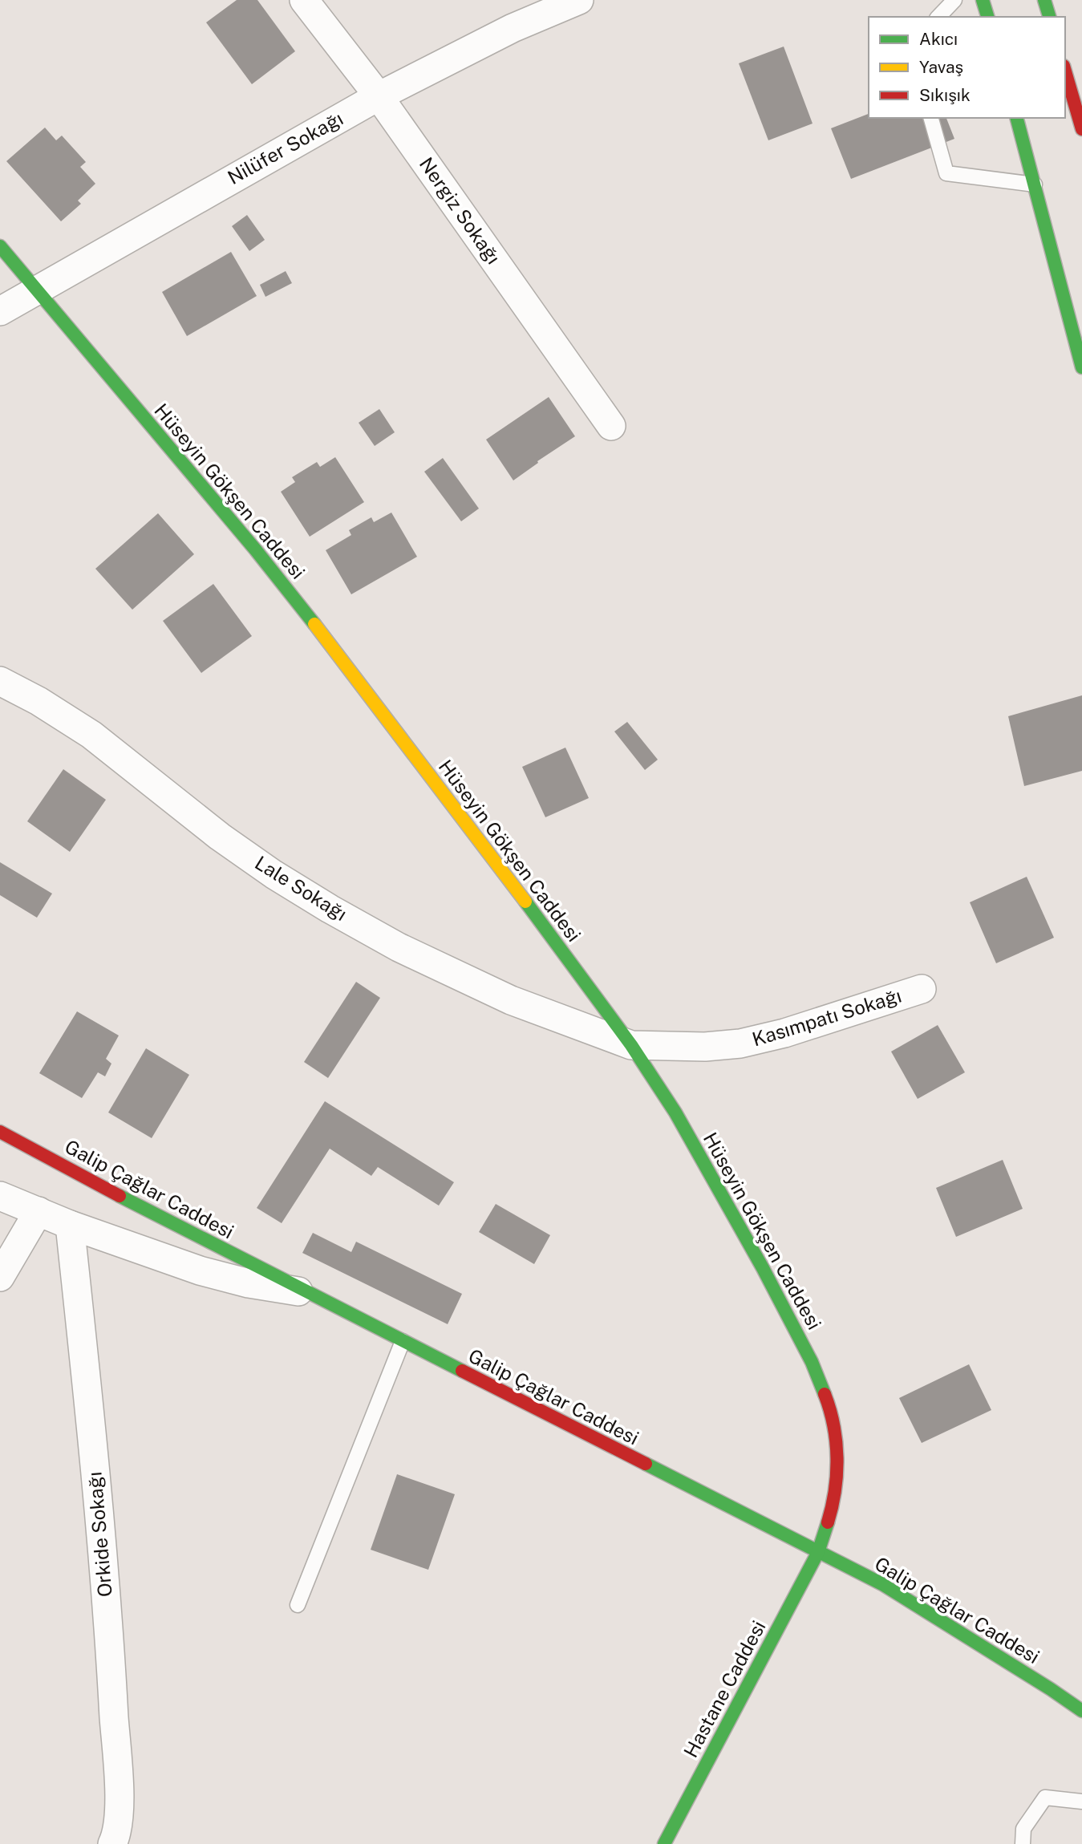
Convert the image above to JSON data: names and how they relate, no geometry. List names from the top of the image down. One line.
{"streets":{"street":["Nilüfer Sokağı","Nergiz Sokağı","Hüseyin Gökşen Caddesi","Lale Sokağı","Kasımpatı Sokağı","Galip Çağlar Caddesi","Orkide Sokağı","Hastane Caddesi"]},"crossings":[["Nilüfer Sokağı","Nergiz Sokağı"],["Nilüfer Sokağı","Hüseyin Gökşen Caddesi"],["Hüseyin Gökşen Caddesi","Lale Sokağı"],["Hüseyin Gökşen Caddesi","Kasımpatı Sokağı"],["Hüseyin Gökşen Caddesi","Galip Çağlar Caddesi"],["Hüseyin Gökşen Caddesi","Hastane Caddesi"],["Lale Sokağı","Kasımpatı Sokağı"],["Galip Çağlar Caddesi","Hastane Caddesi"]],"legend":["Akıcı","Yavaş","Sıkışık"]}
